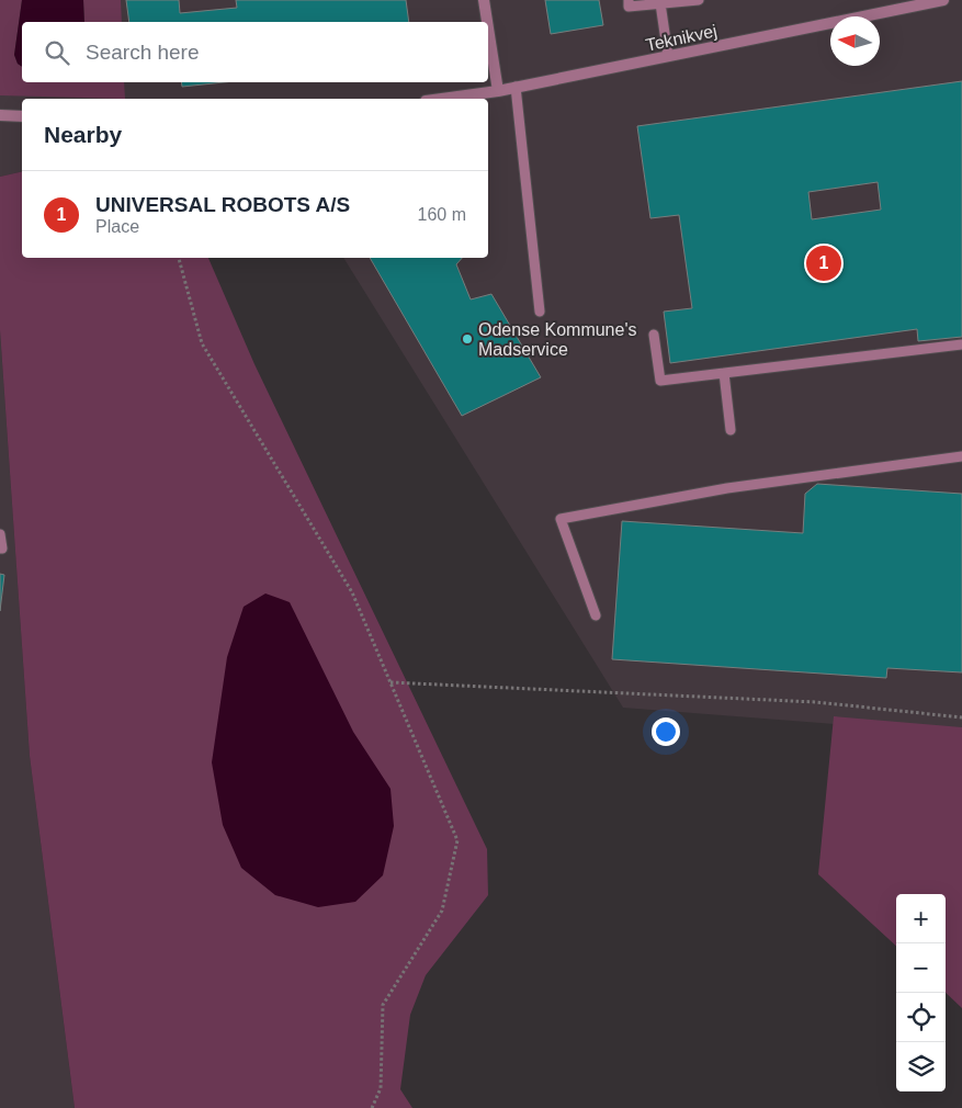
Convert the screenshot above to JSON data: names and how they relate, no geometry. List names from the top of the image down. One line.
{"streets":{"street":["Teknikvej"]},"places":["Odense Kommune's Madservice"],"north":"left","page":{"search":"Search here","heading":"Nearby","list":[{"mark":"1","name":"UNIVERSAL ROBOTS A/S","note":"Place","value":"160 m"}],"pins":"1","map_buttons":["+","−"]}}
